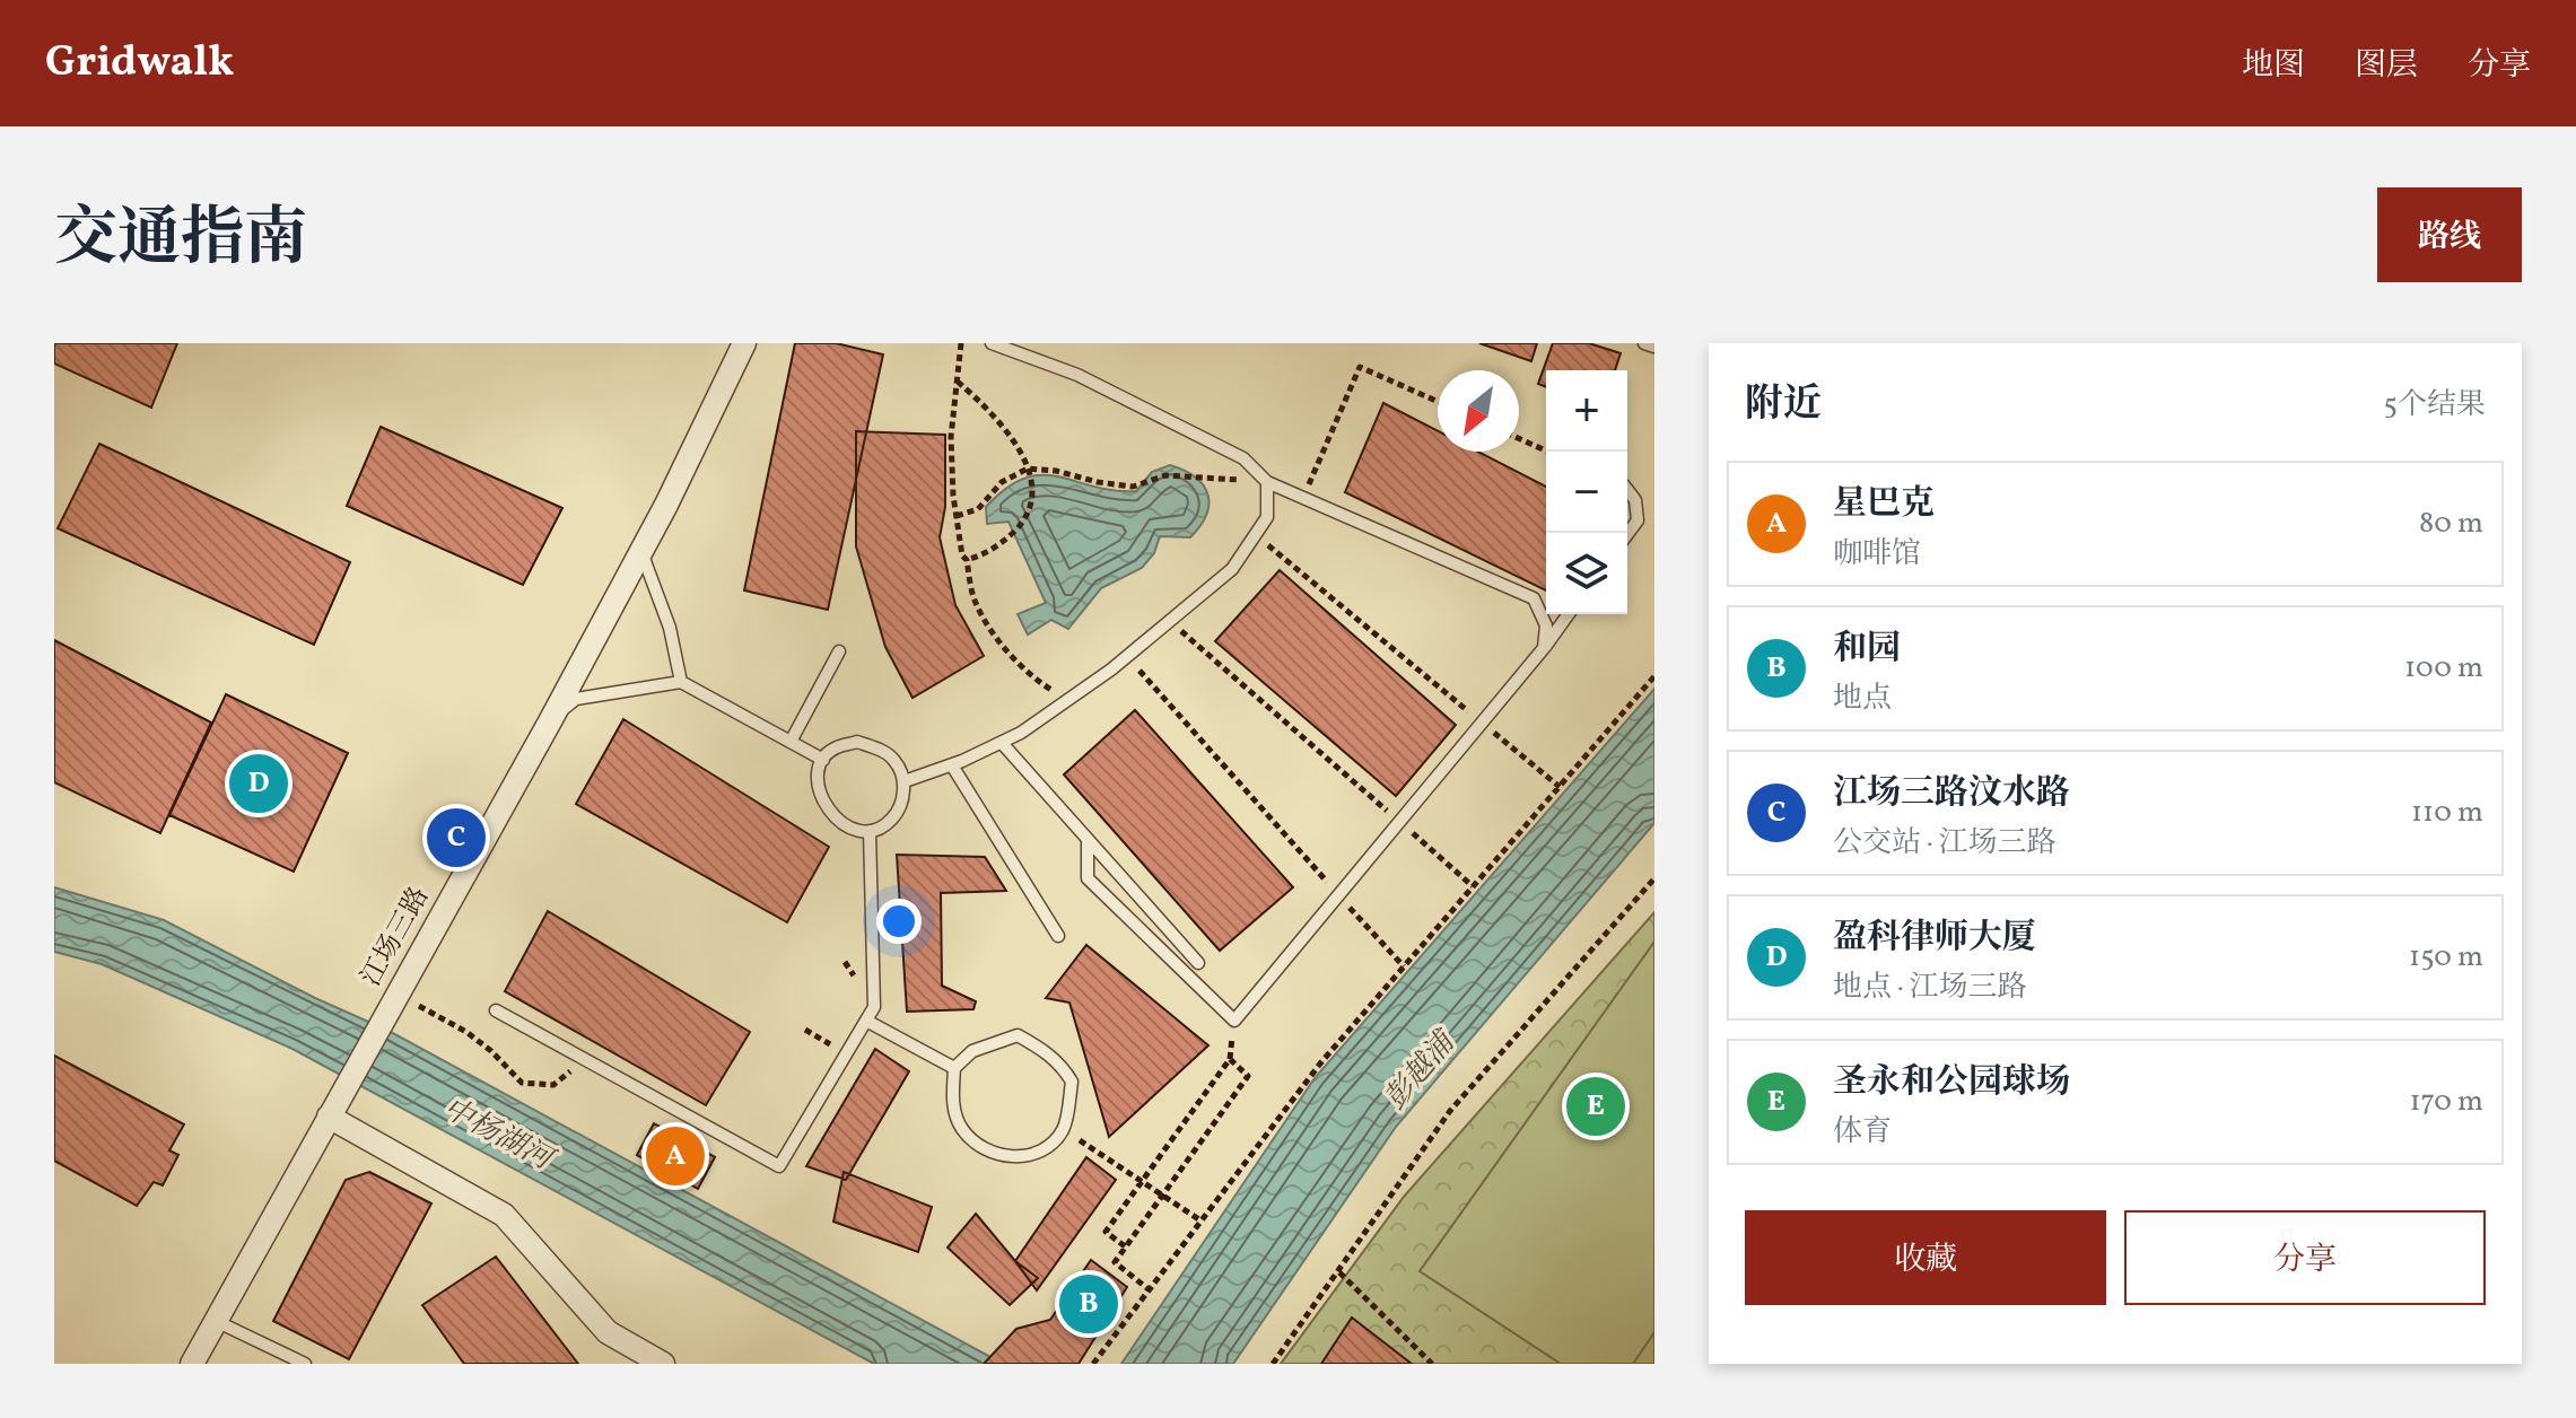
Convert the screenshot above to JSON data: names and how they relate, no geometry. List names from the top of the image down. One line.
{"streets":{"street":["江场三路"]},"water":["彭越浦","中杨湖河"],"north":"bottom left","page":{"header":"Gridwalk","nav":["地图","图层","分享"],"title":"交通指南","buttons":["路线",["收藏","分享"]],"heading":["附近","5个结果"],"map_buttons":["+","−"],"list":[{"mark":"A","name":"星巴克","note":"咖啡馆","value":"80 m"},{"mark":"B","name":"和园","note":"地点","value":"100 m"},{"mark":"C","name":"江场三路汶水路","note":"公交站 · 江场三路","value":"110 m"},{"mark":"D","name":"盈科律师大厦","note":"地点 · 江场三路","value":"150 m"},{"mark":"E","name":"圣永和公园球场","note":"体育","value":"170 m"}],"pins":["D","C","E","A","B"]}}
